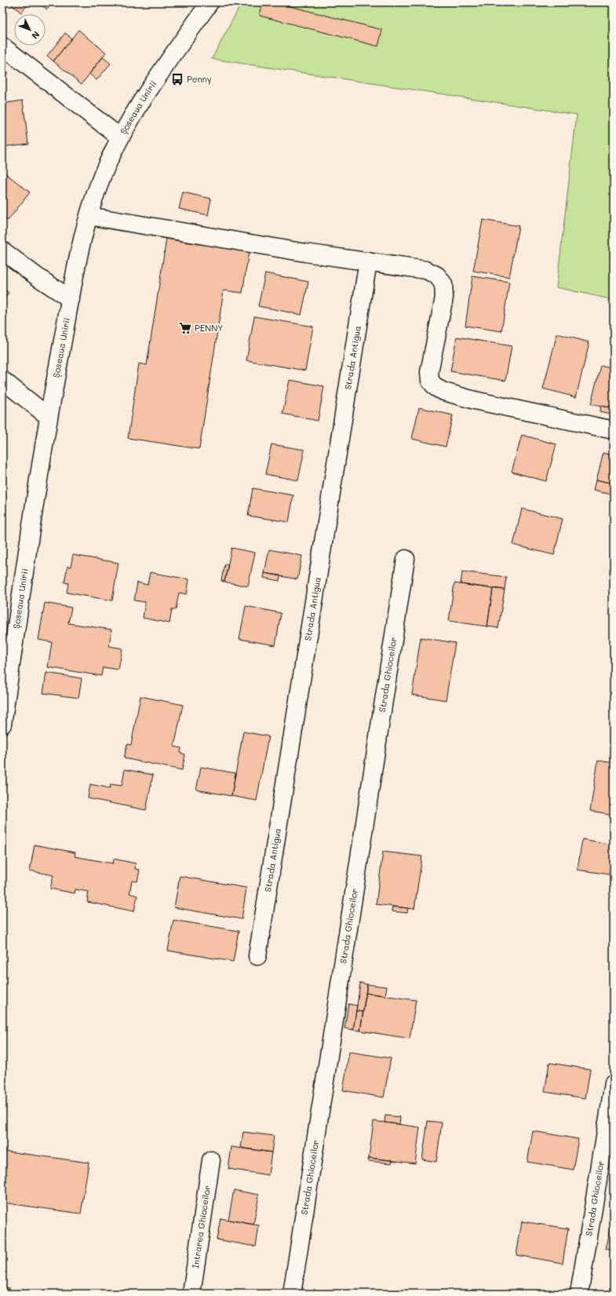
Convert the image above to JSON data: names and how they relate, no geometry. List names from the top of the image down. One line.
{"streets":{"street":["Șoseaua Unirii","Strada Antigua","Strada Ghioceilor","Intrarea Ghioceilor"]},"places":{"bus stop":["Penny"],"supermarket":["PENNY"]},"north":"bottom right"}
